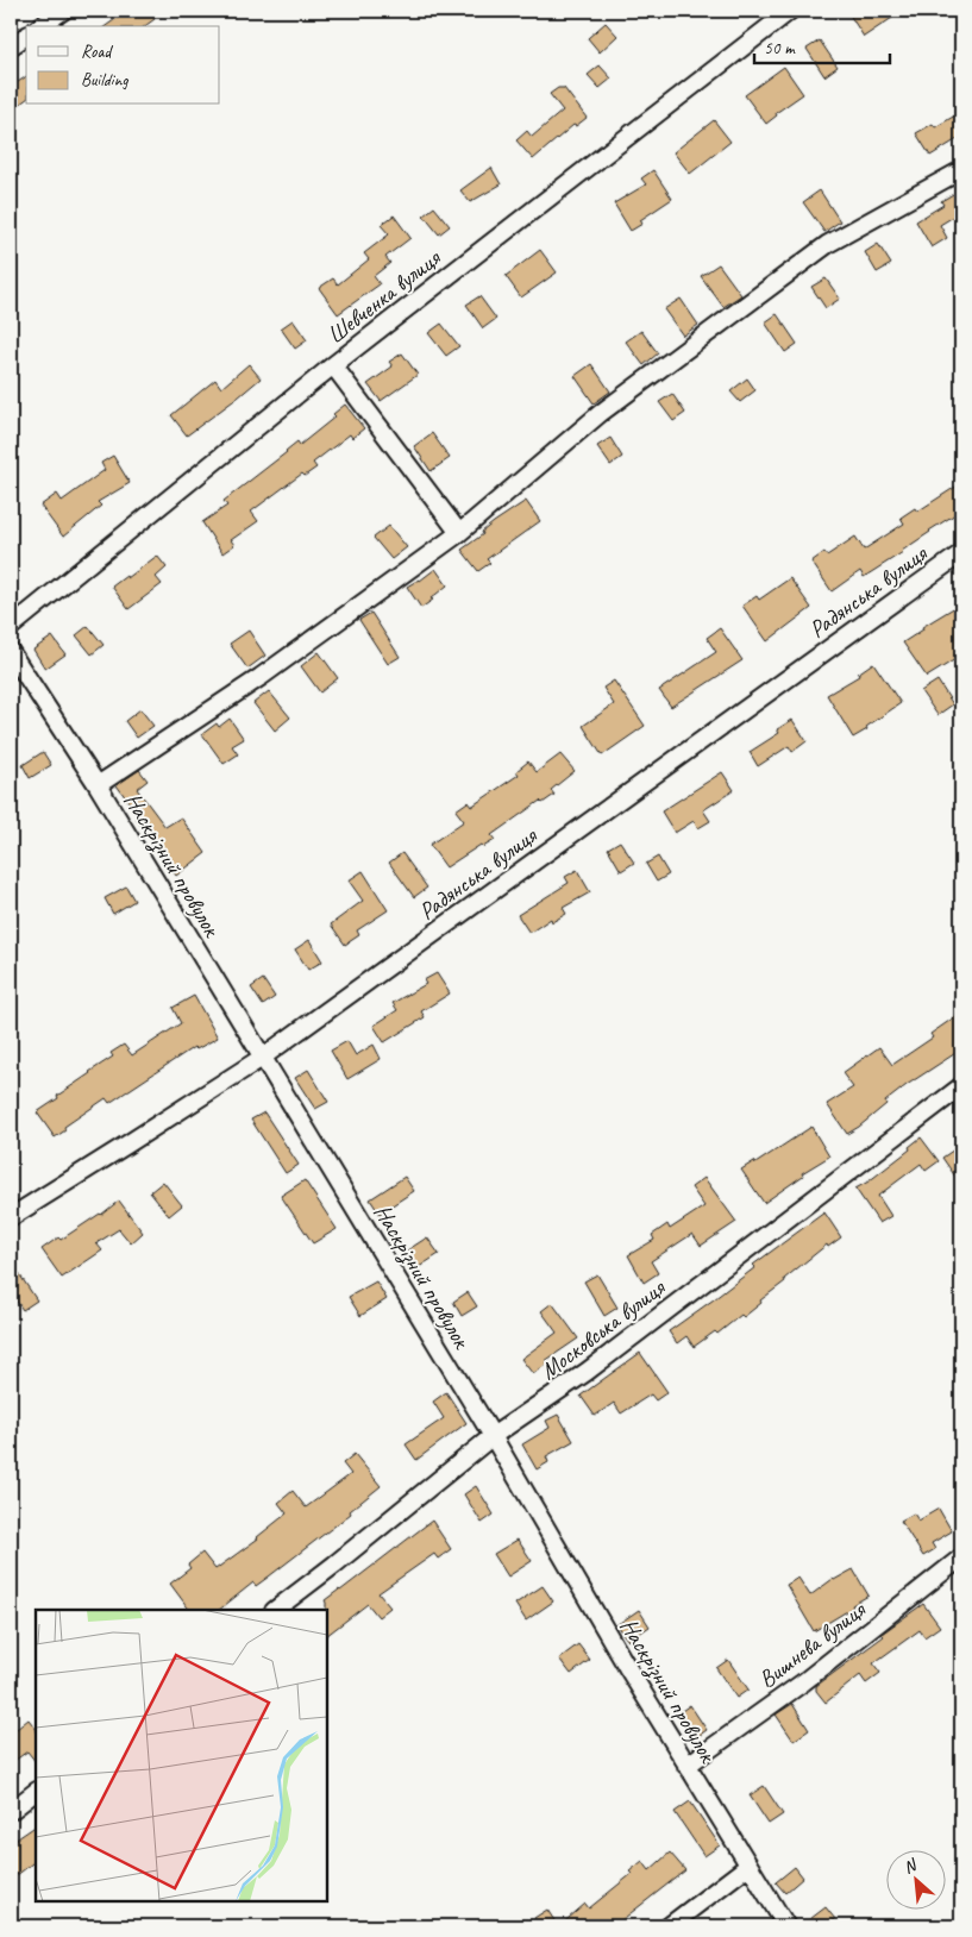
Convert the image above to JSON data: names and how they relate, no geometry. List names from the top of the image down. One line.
{"streets":{"street":["Шевченка вулиця","Радянська вулиця","Наскрізний провулок","Московська вулиця","Вишнева вулиця"]},"crossings":[["Радянська вулиця","Наскрізний провулок"],["Наскрізний провулок","Московська вулиця"],["Наскрізний провулок","Вишнева вулиця"]],"legend":["Road","Building"],"scale_bar":"50 m","north":"top left"}
